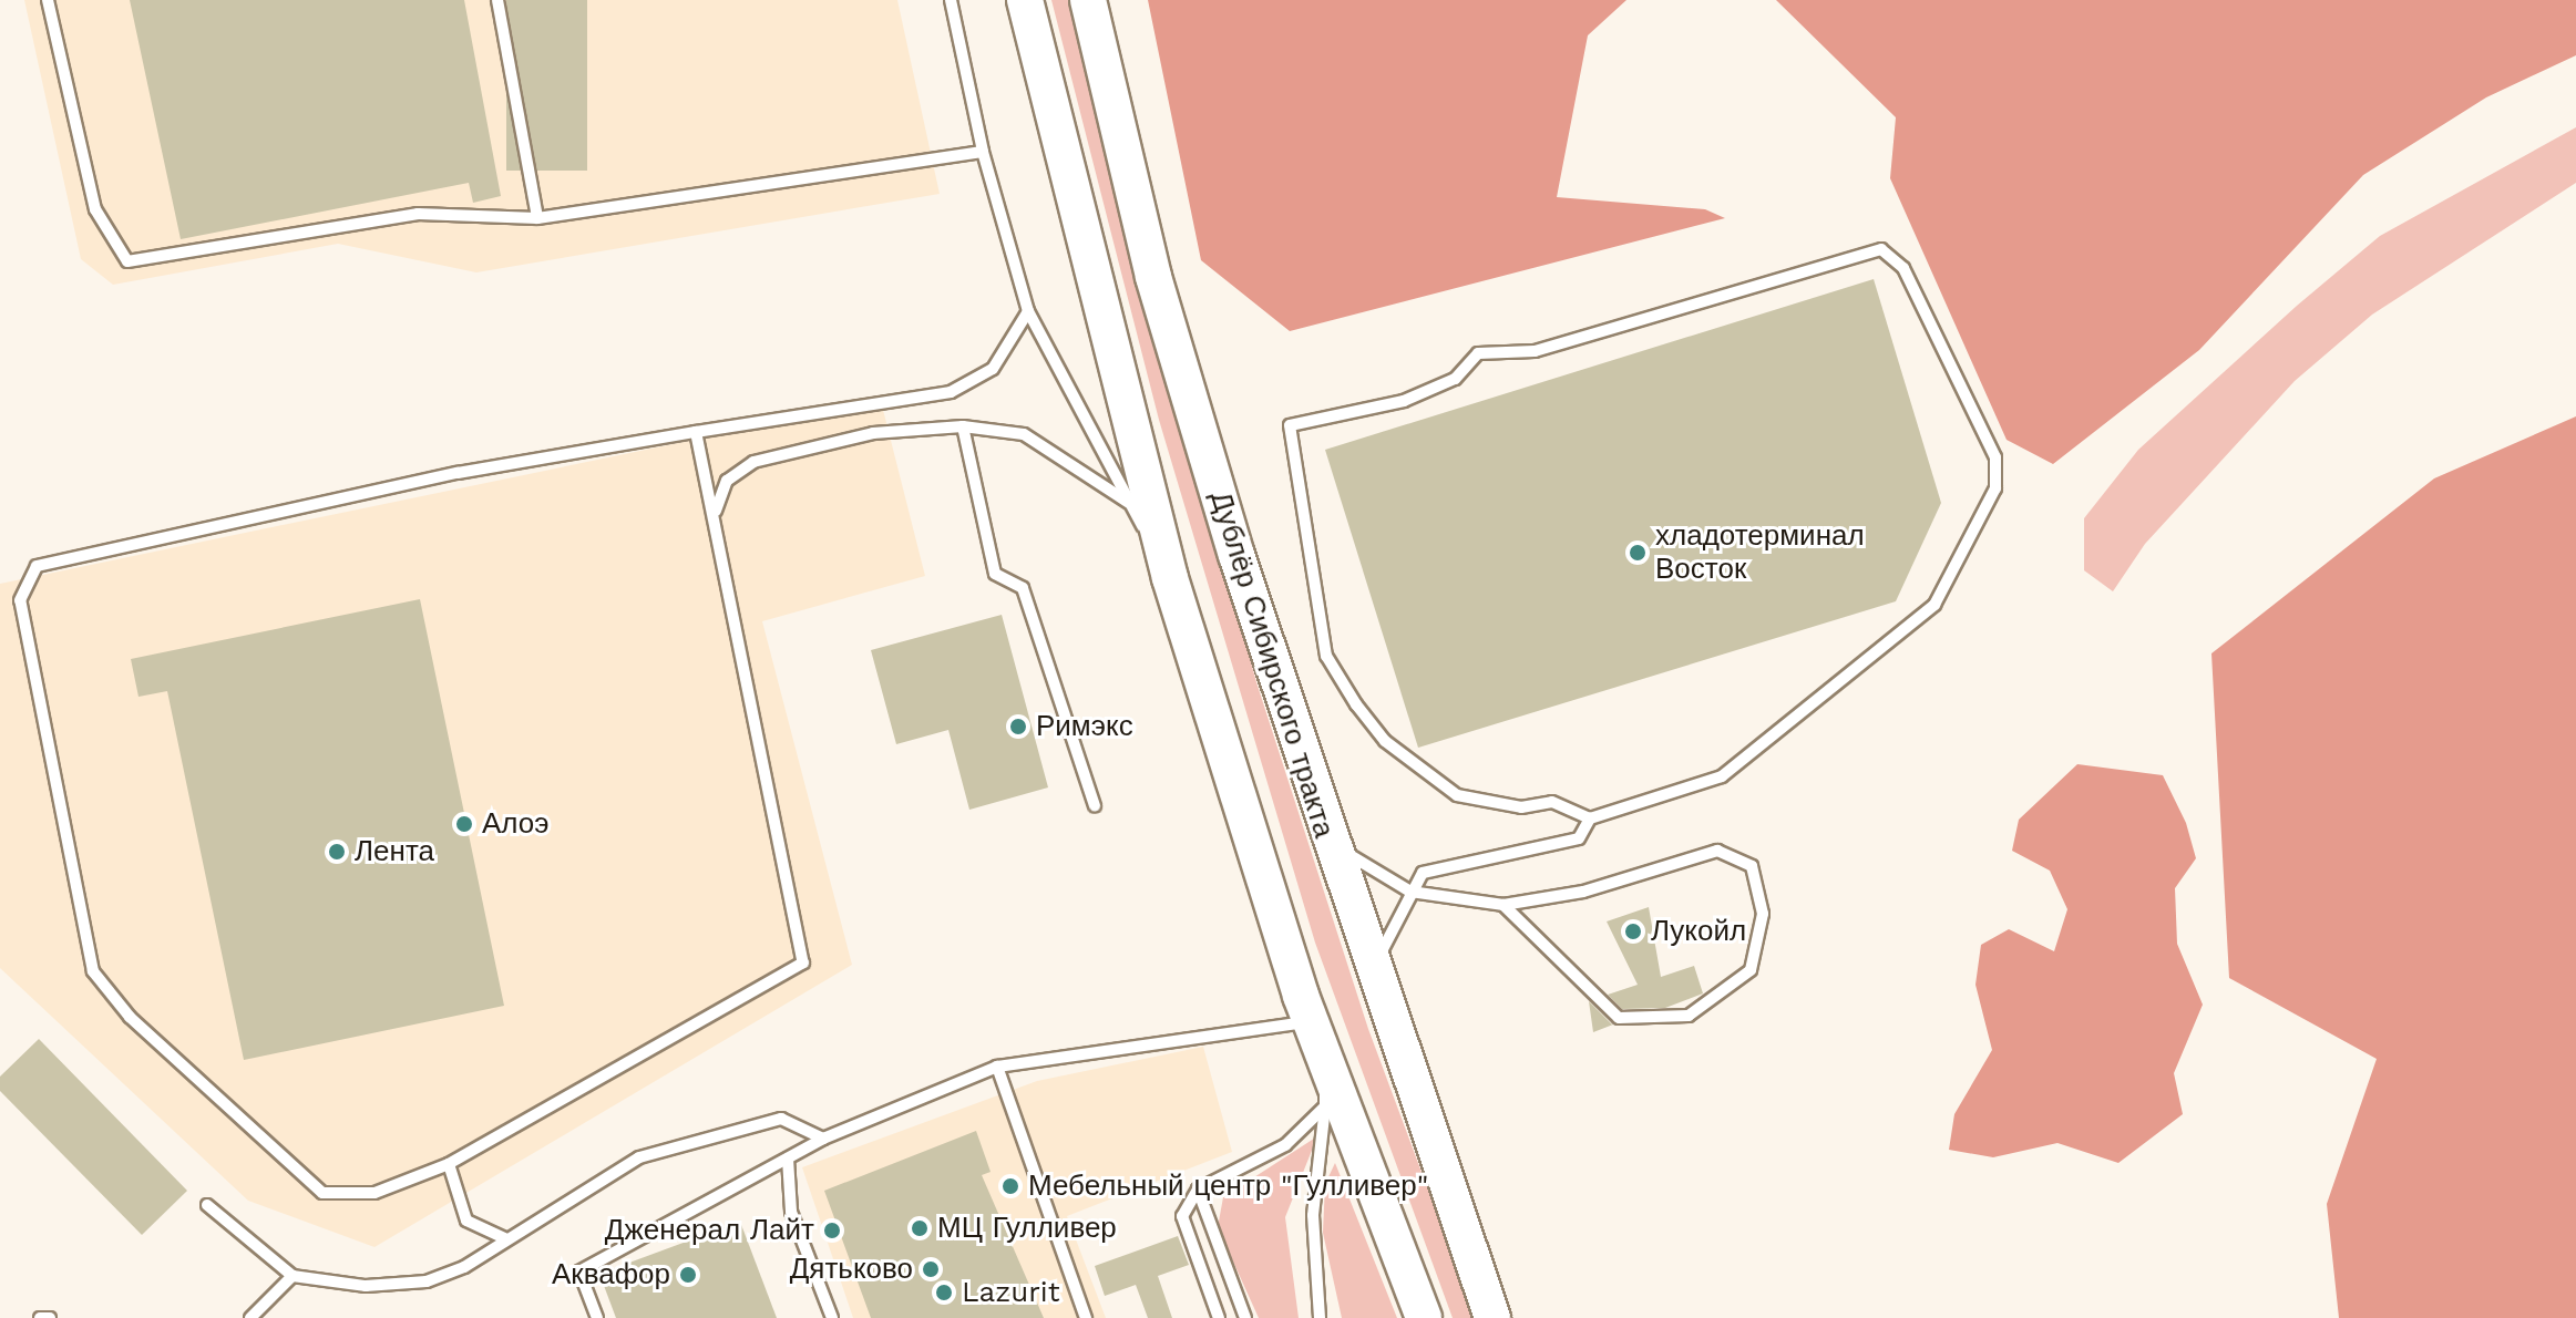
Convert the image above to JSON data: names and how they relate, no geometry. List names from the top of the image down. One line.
{"streets":{"main road":["Дублёр Сибирского тракта"]},"places":["хладотерминал Восток","Римэкс","Алоэ","Лента","Лукойл","Мебельный центр \"Гулливер\"","МЦ Гулливер","Дженерал Лайт","Дятьково","Аквафор","Lazurit"]}
